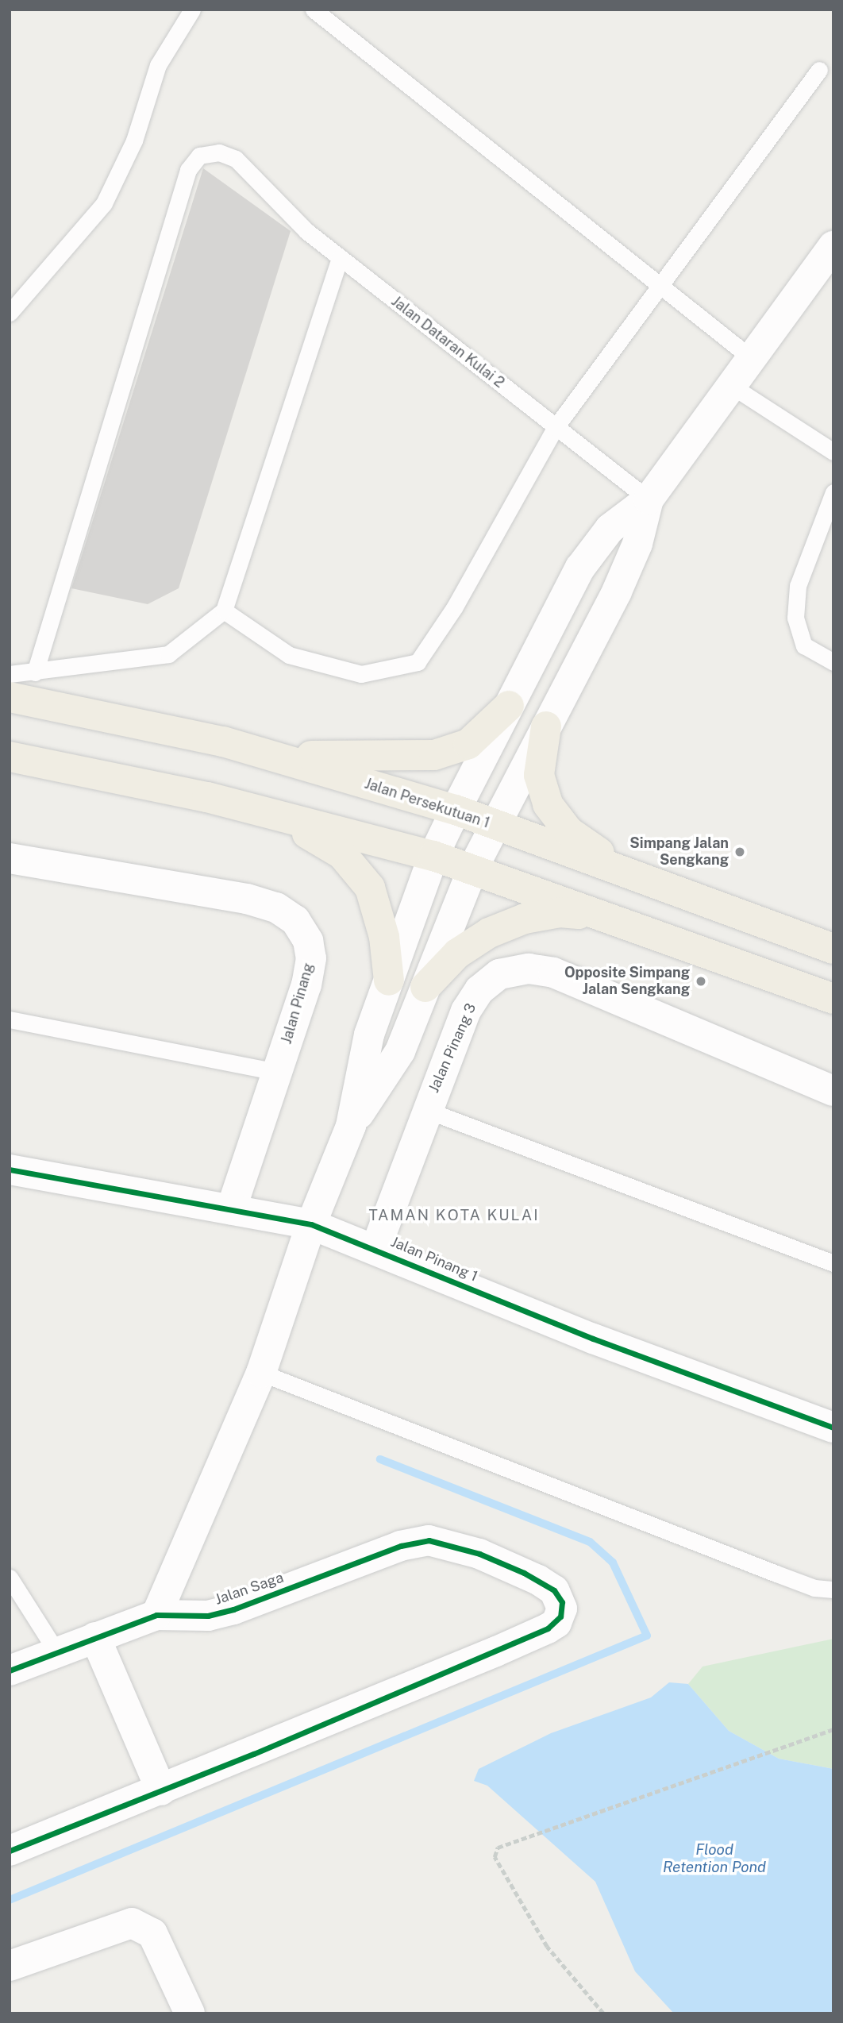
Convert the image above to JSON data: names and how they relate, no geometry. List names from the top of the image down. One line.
{"streets":{"highway":["Jalan Persekutuan 1"],"street":["Jalan Pinang","Jalan Pinang 3","Jalan Pinang 1","Jalan Saga"],"lane":["Jalan Dataran Kulai 2"]},"crossings":[["Jalan Pinang","Jalan Pinang 1"],["Jalan Pinang 3","Jalan Pinang 1"]],"districts":["TAMAN KOTA KULAI"],"water":["Flood Retention Pond"],"places":["Simpang Jalan Sengkang","Opposite Simpang Jalan Sengkang"]}
